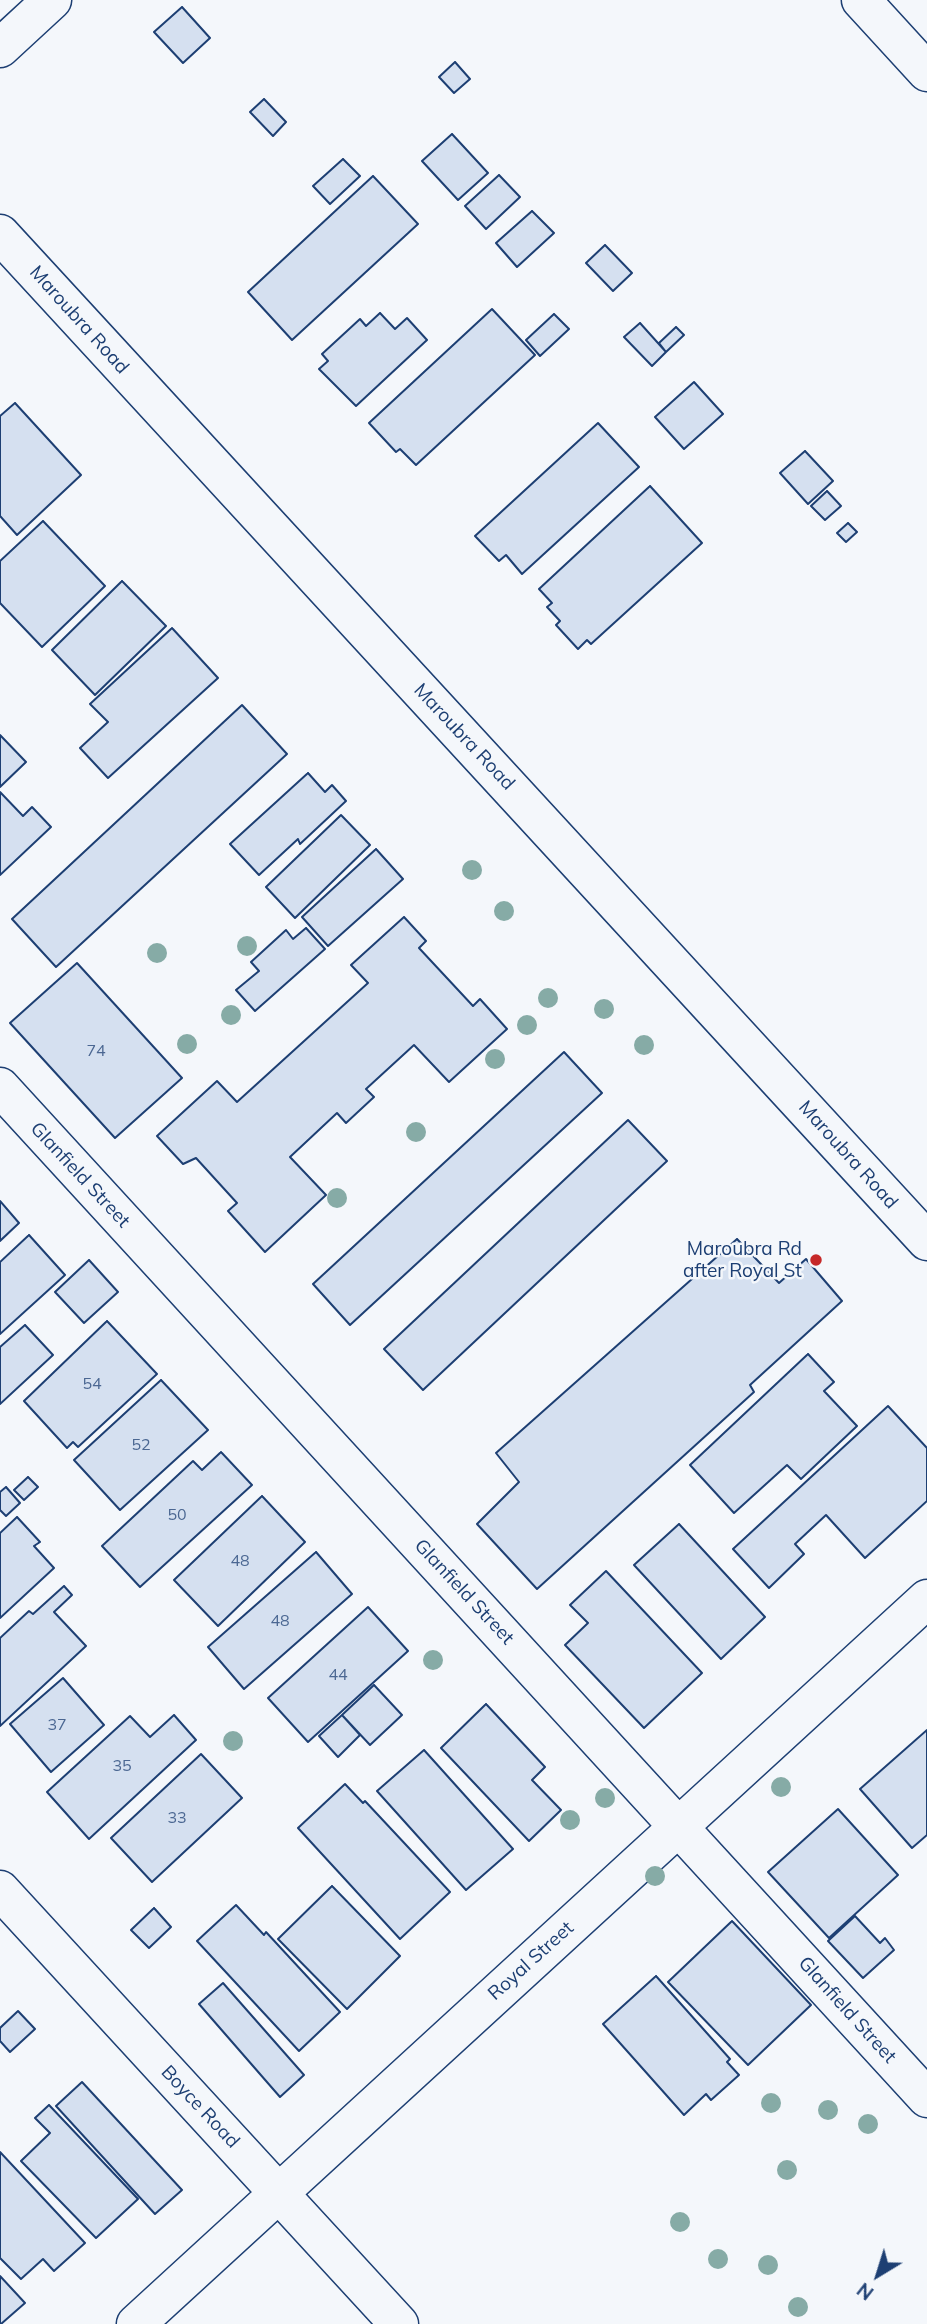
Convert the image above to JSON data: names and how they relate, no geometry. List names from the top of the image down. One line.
{"streets":{"street":["Maroubra Road","Glanfield Street","Royal Street","Boyce Road"]},"crossings":[["Glanfield Street","Royal Street"],["Royal Street","Boyce Road"]],"places":["Maroubra Rd after Royal St"],"house_numbers":["74","54","52","50","48","48","44","37","35","33"],"north":"bottom left"}
